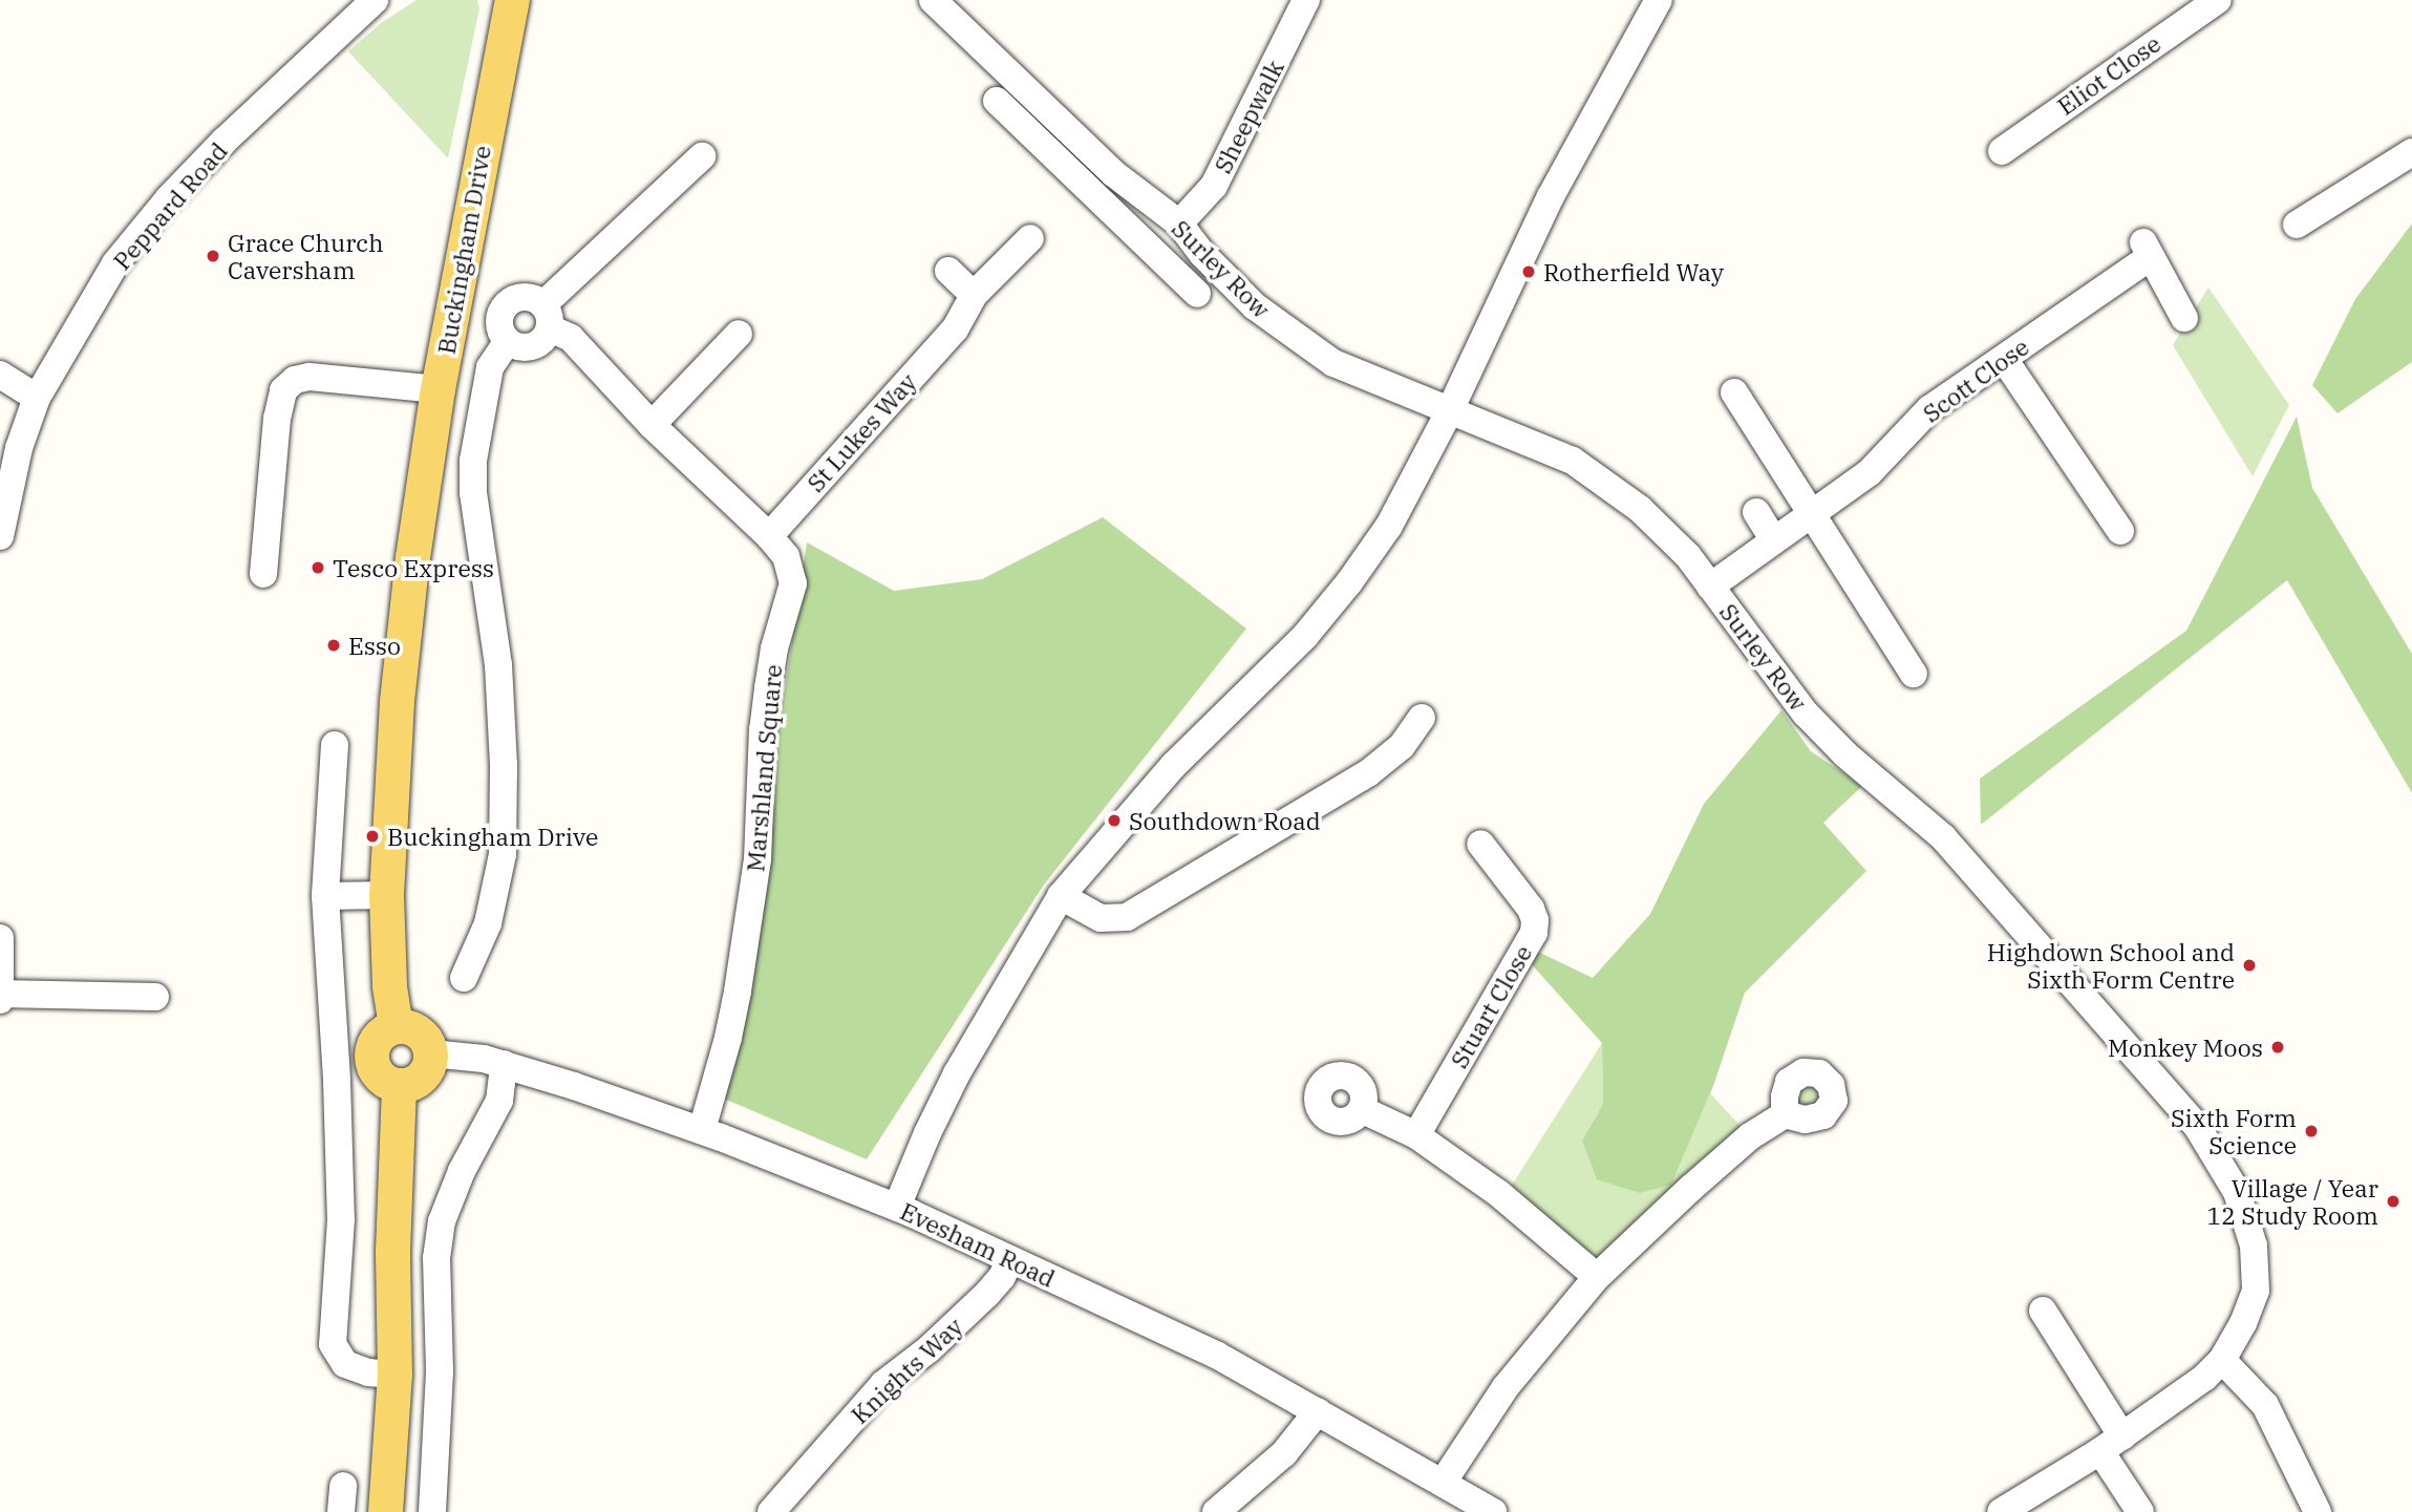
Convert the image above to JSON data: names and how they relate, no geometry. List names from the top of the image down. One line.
{"streets":{"main road":["Buckingham Drive"],"street":["Eliot Close","Sheepwalk","Peppard Road","Surley Row","Scott Close","St Lukes Way","Marshland Square","Stuart Close","Evesham Road","Knights Way"]},"crossings":[["Sheepwalk","Surley Row"],["Buckingham Drive","Marshland Square"],["Buckingham Drive","Evesham Road"],["Surley Row","Scott Close"],["St Lukes Way","Marshland Square"],["Marshland Square","Evesham Road"],["Evesham Road","Knights Way"]],"places":["Grace Church Caversham","Rotherfield Way","Tesco Express","Esso","Southdown Road","Buckingham Drive","Highdown School and Sixth Form Centre","Monkey Moos","Sixth Form Science","Village / Year 12 Study Room"]}
